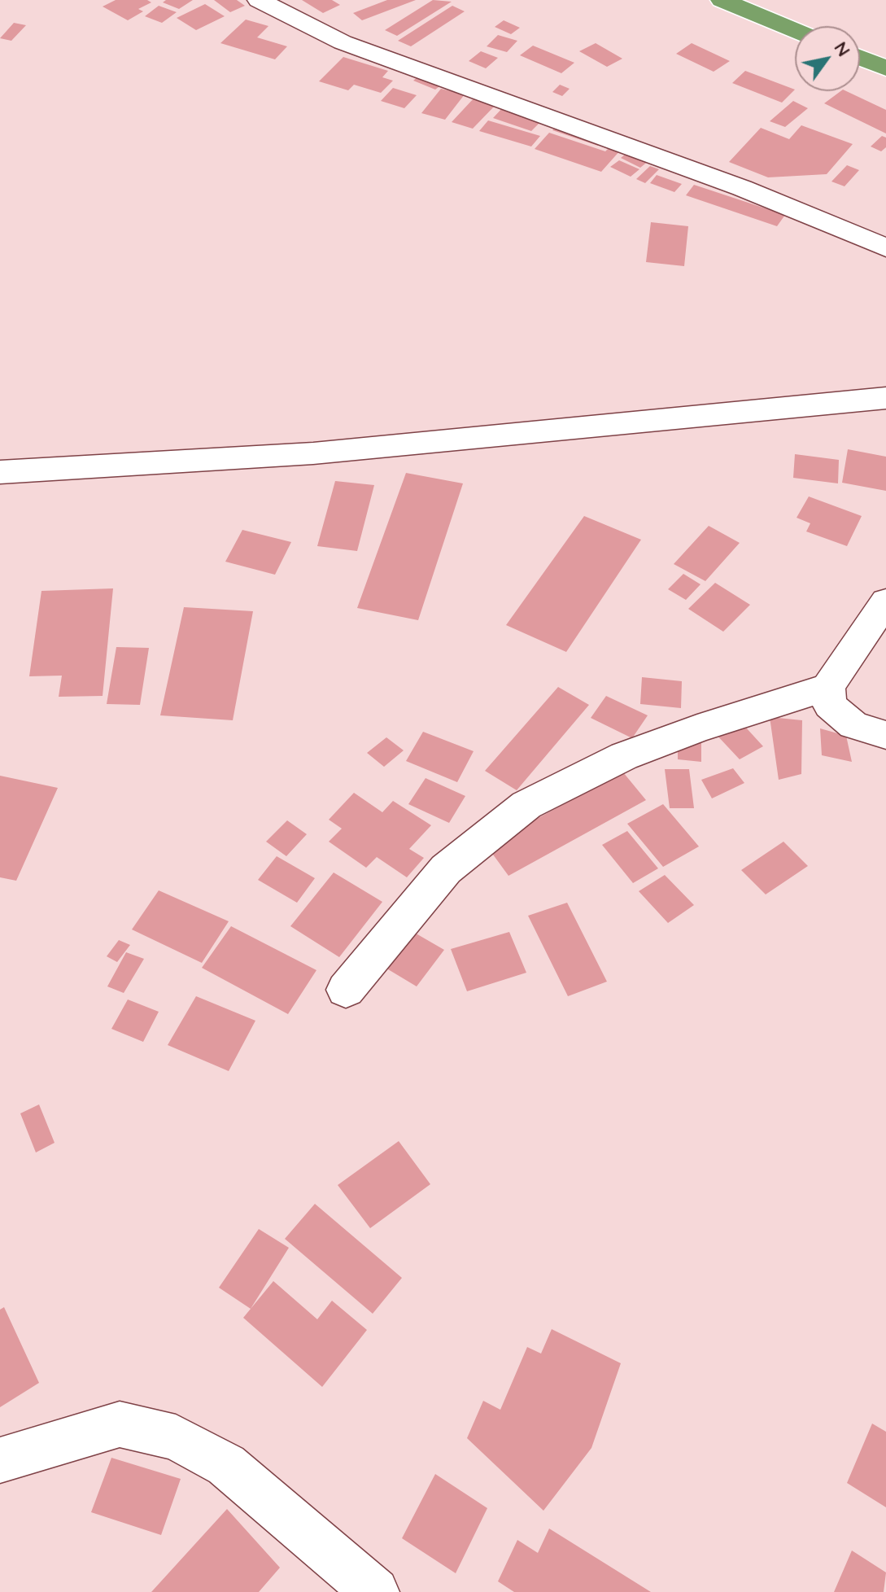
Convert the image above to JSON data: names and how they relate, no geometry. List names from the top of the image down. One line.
{"north":"top right"}
